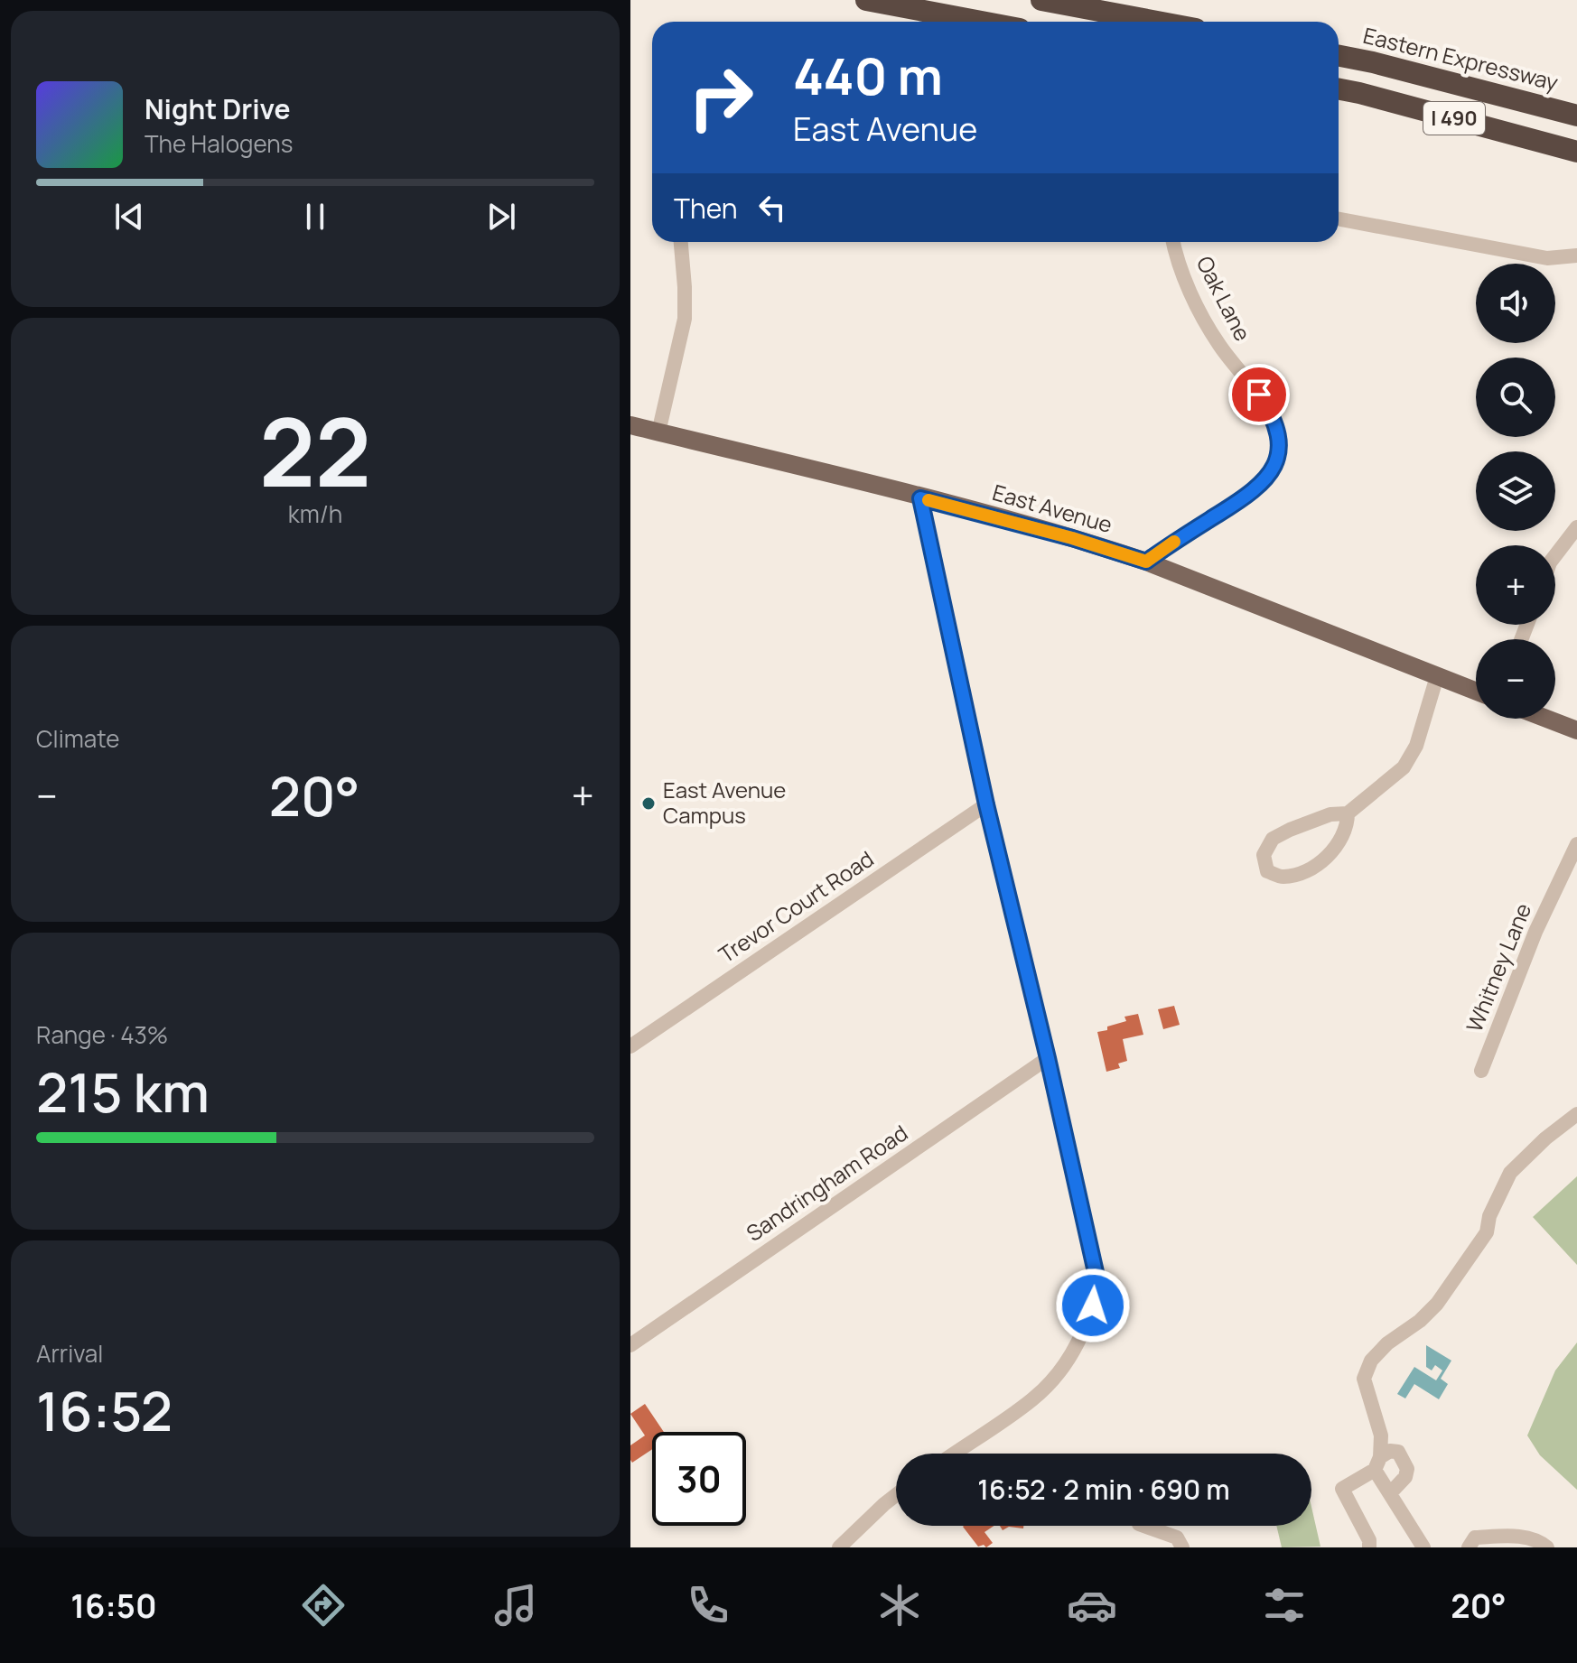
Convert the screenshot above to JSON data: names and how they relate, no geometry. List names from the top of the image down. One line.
{"streets":{"highway":["Eastern Expressway","I 490"],"main road":["East Avenue"],"street":["Oak Lane","Trevor Court Road","Whitney Lane","Sandringham Road"]},"crossings":[["Oak Lane","East Avenue"]],"places":["East Avenue Campus"],"page":{"turn":["440 m","East Avenue"],"song":["Night Drive","The Halogens"],"then":"Then","map_buttons":["+","−"],"tile":[["22","km/h"],"Climate",["Range · 43%","215 km"],["Arrival","16:52"]],"heat":["−","20°","+"],"limit":"30","trip":"16:52 · 2 min · 690 m","tabs":["16:50","20°"]}}
